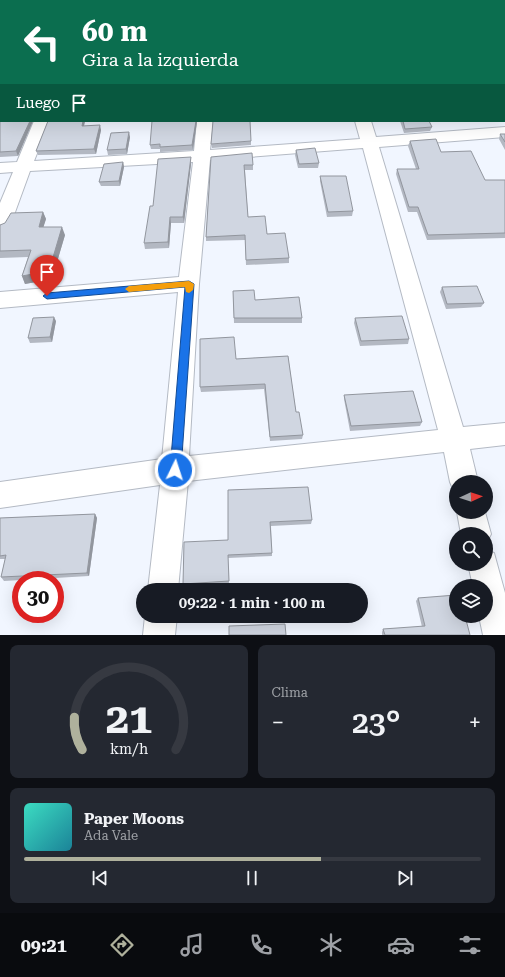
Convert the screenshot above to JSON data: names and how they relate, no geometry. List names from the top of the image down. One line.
{"north":"right","page":{"turn":["60 m","Gira a la izquierda"],"then":"Luego","limit":"30","trip":"09:22 · 1 min · 100 m","tile":"Clima","heat":["−","23°","+"],"song":["Paper Moons","Ada Vale"],"tabs":"09:21","gauge":["21","km/h"]}}
